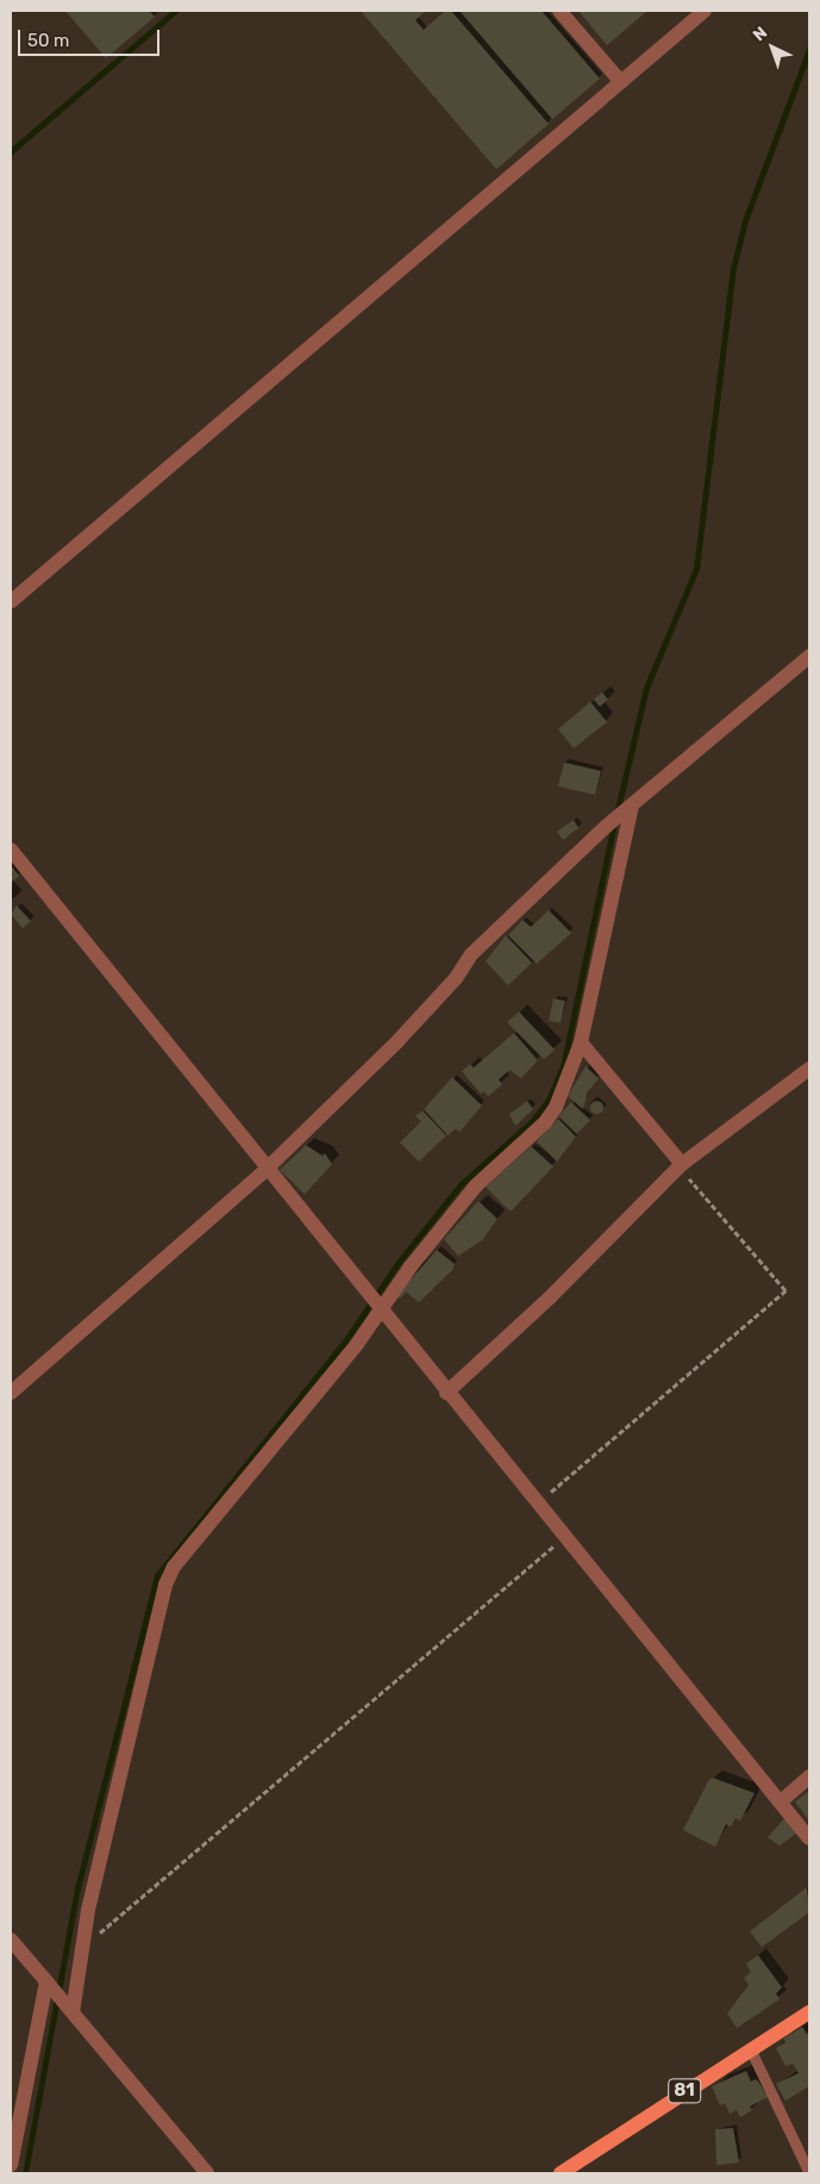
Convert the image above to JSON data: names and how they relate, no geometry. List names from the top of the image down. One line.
{"streets":{"main road":["81"]},"scale_bar":"50 m","north":"top left"}
